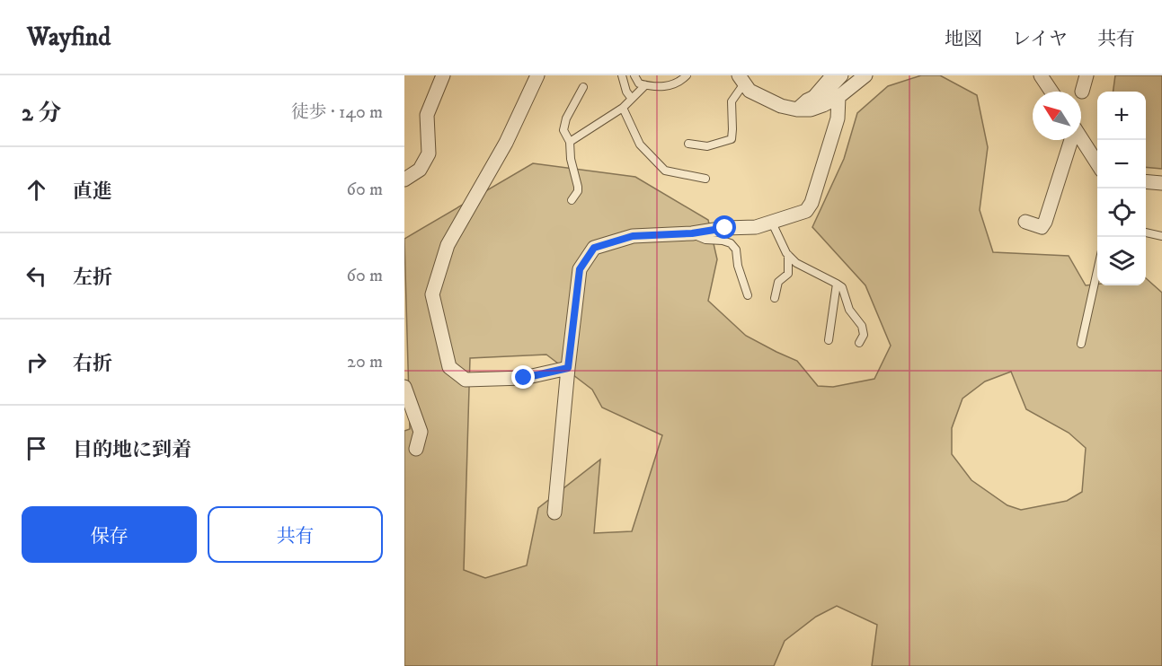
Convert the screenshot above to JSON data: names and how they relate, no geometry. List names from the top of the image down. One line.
{"north":"top left","page":{"header":"Wayfind","nav":["地図","レイヤ","共有"],"heading":["2 分","徒歩 · 140 m"],"map_buttons":["+","−"],"list":[["直進","60 m"],["左折","60 m"],["右折","20 m"],"目的地に到着"],"buttons":["保存","共有"]}}
